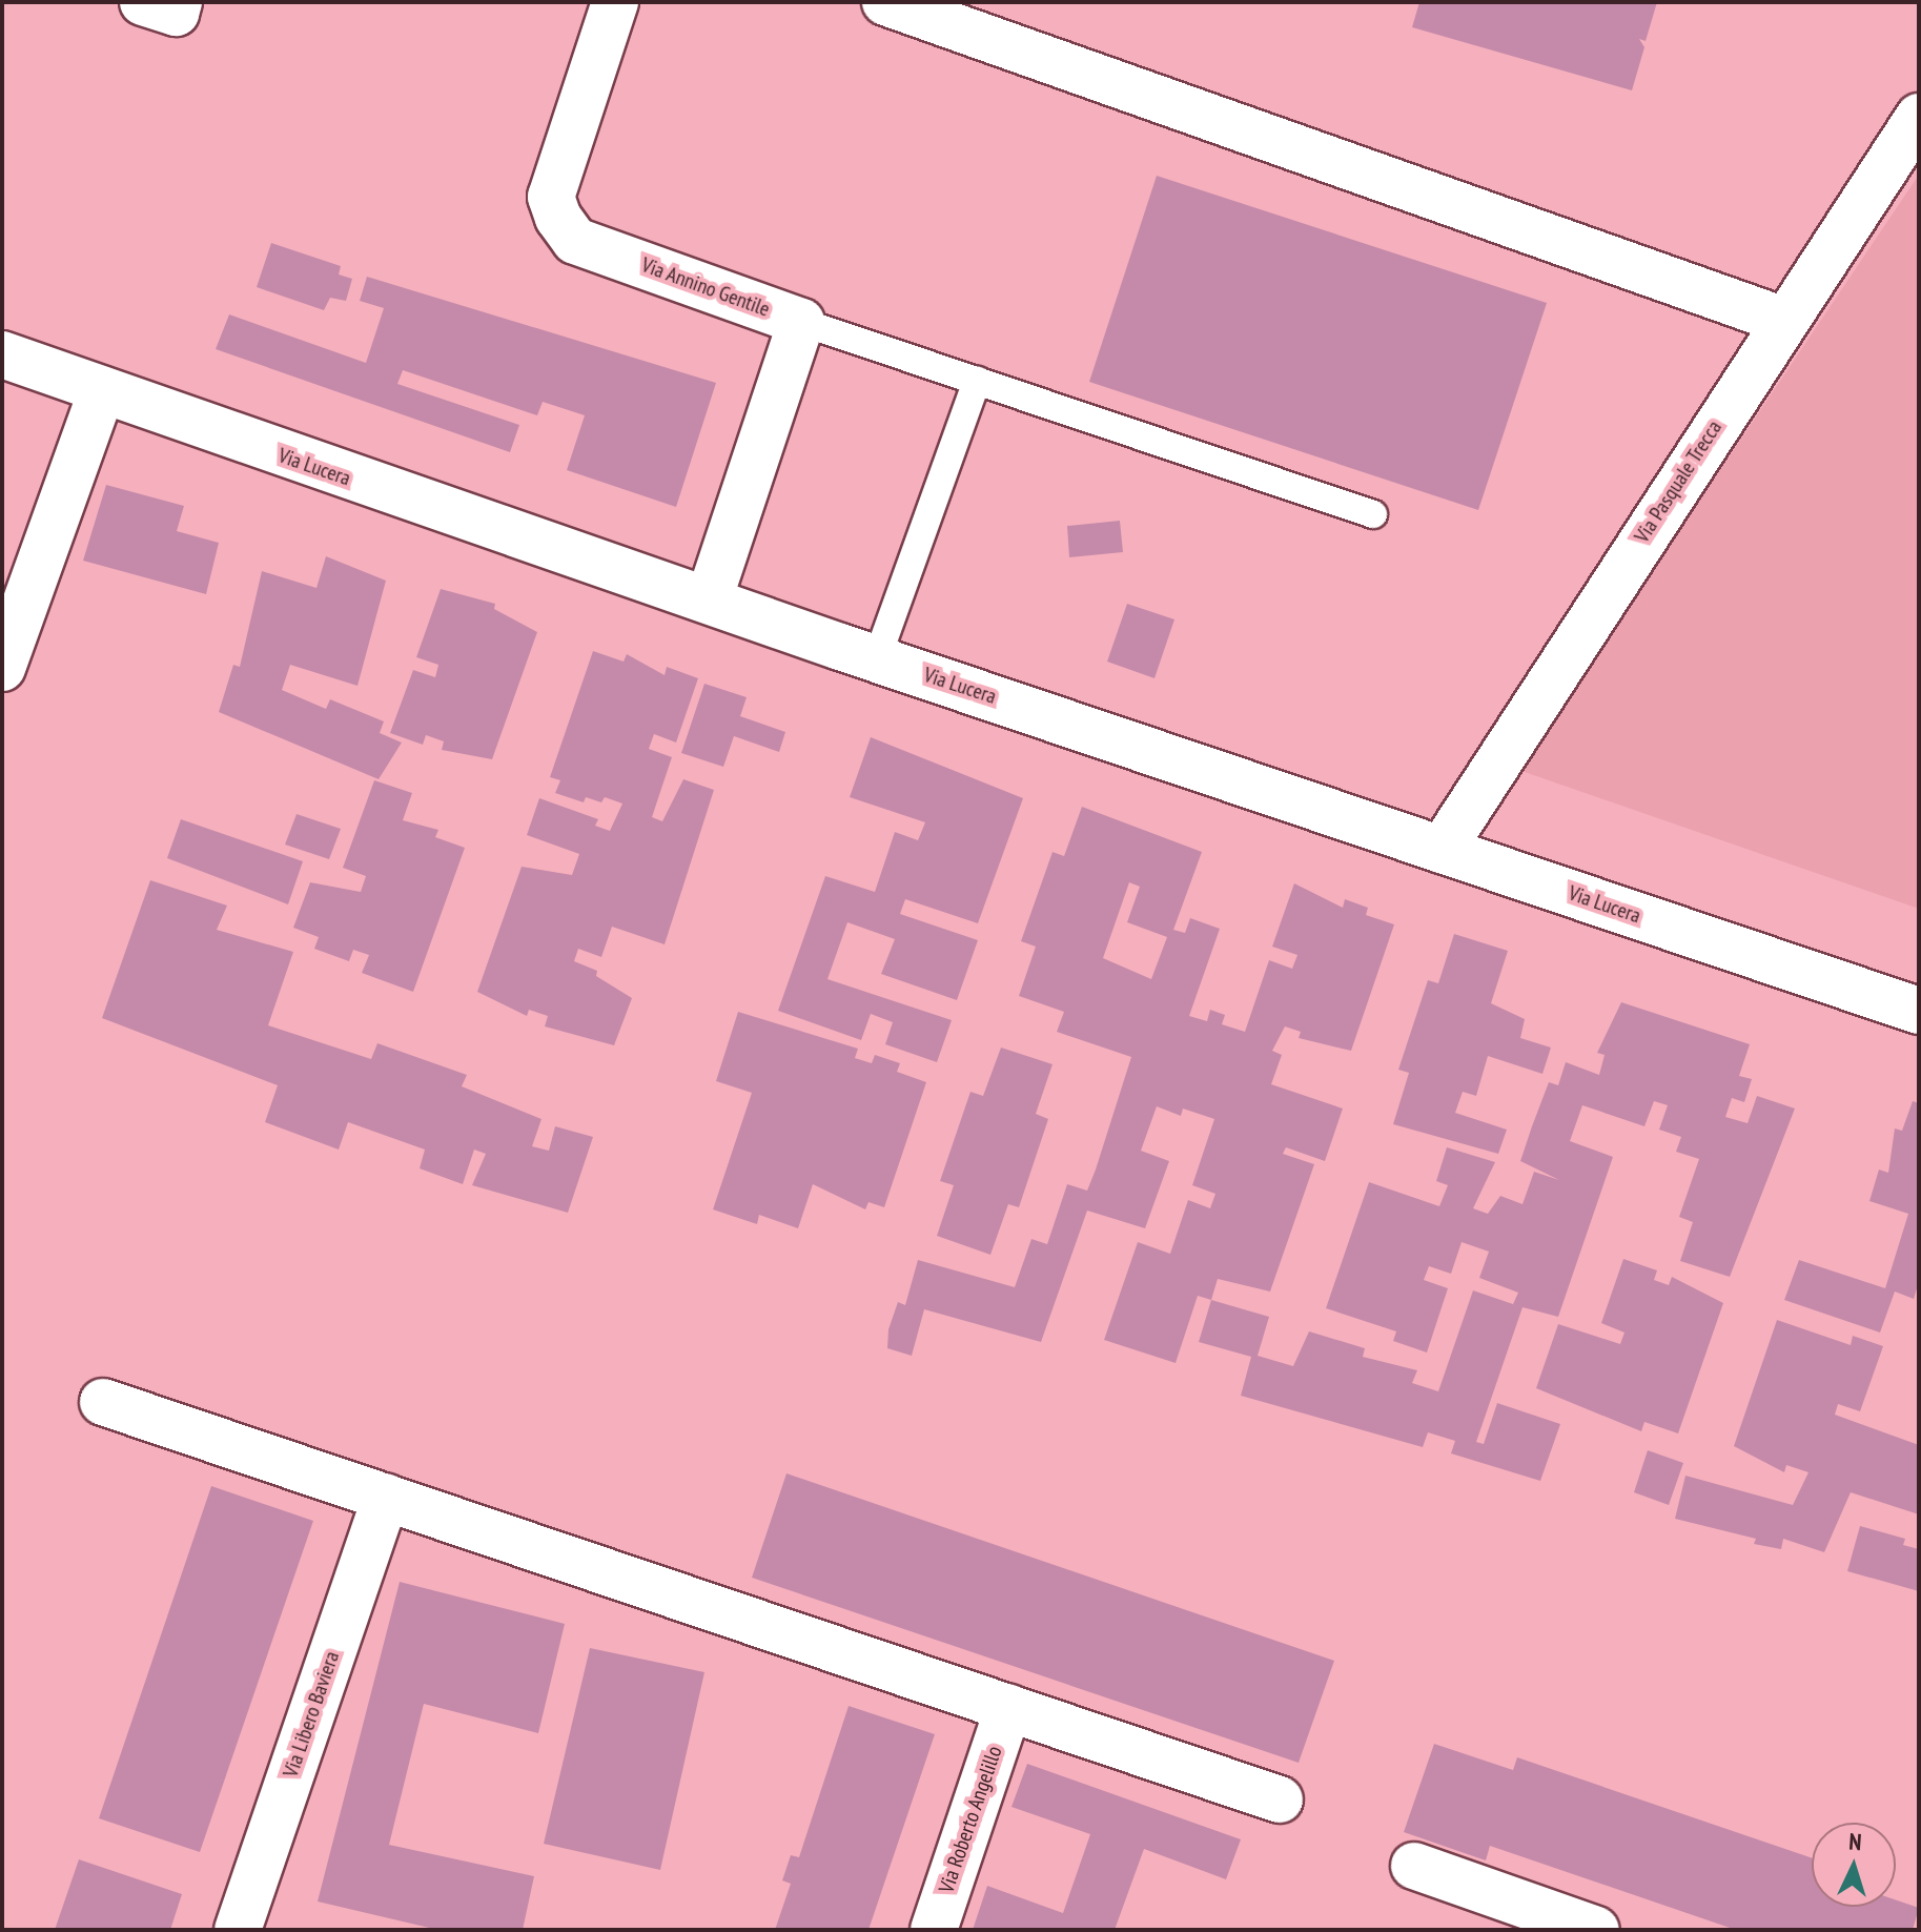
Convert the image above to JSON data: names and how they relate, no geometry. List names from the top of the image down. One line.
{"streets":{"street":["Via Annino Gentile","Via Lucera","Via Pasquale Trecca","Via Libero Baviera","Via Roberto Angelillo"]},"crossings":[["Via Lucera","Via Pasquale Trecca"]],"north":"top"}
